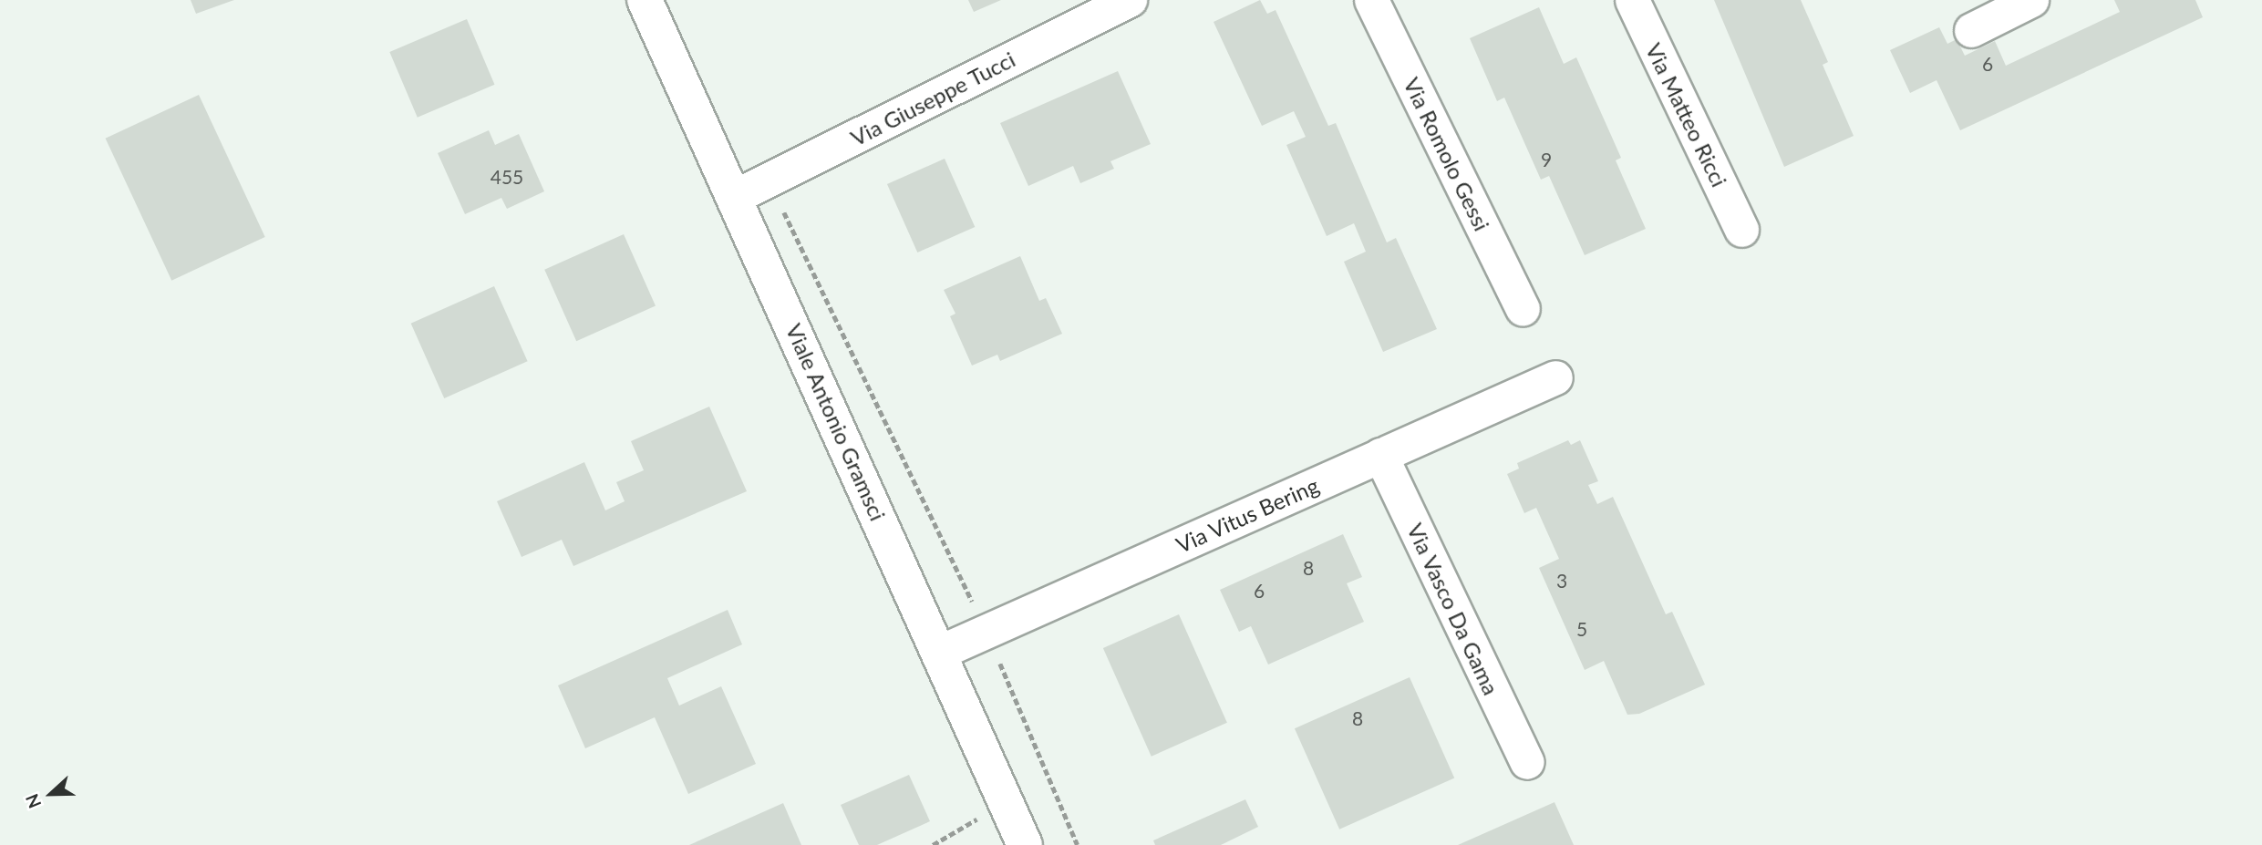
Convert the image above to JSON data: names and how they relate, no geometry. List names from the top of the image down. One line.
{"streets":{"street":["Via Giuseppe Tucci","Via Matteo Ricci","Via Romolo Gessi","Viale Antonio Gramsci","Via Vitus Bering","Via Vasco Da Gama"]},"crossings":[["Via Giuseppe Tucci","Viale Antonio Gramsci"],["Viale Antonio Gramsci","Via Vitus Bering"],["Via Vitus Bering","Via Vasco Da Gama"]],"house_numbers":["6","9","455","8","3","6","5","8"],"north":"left"}
